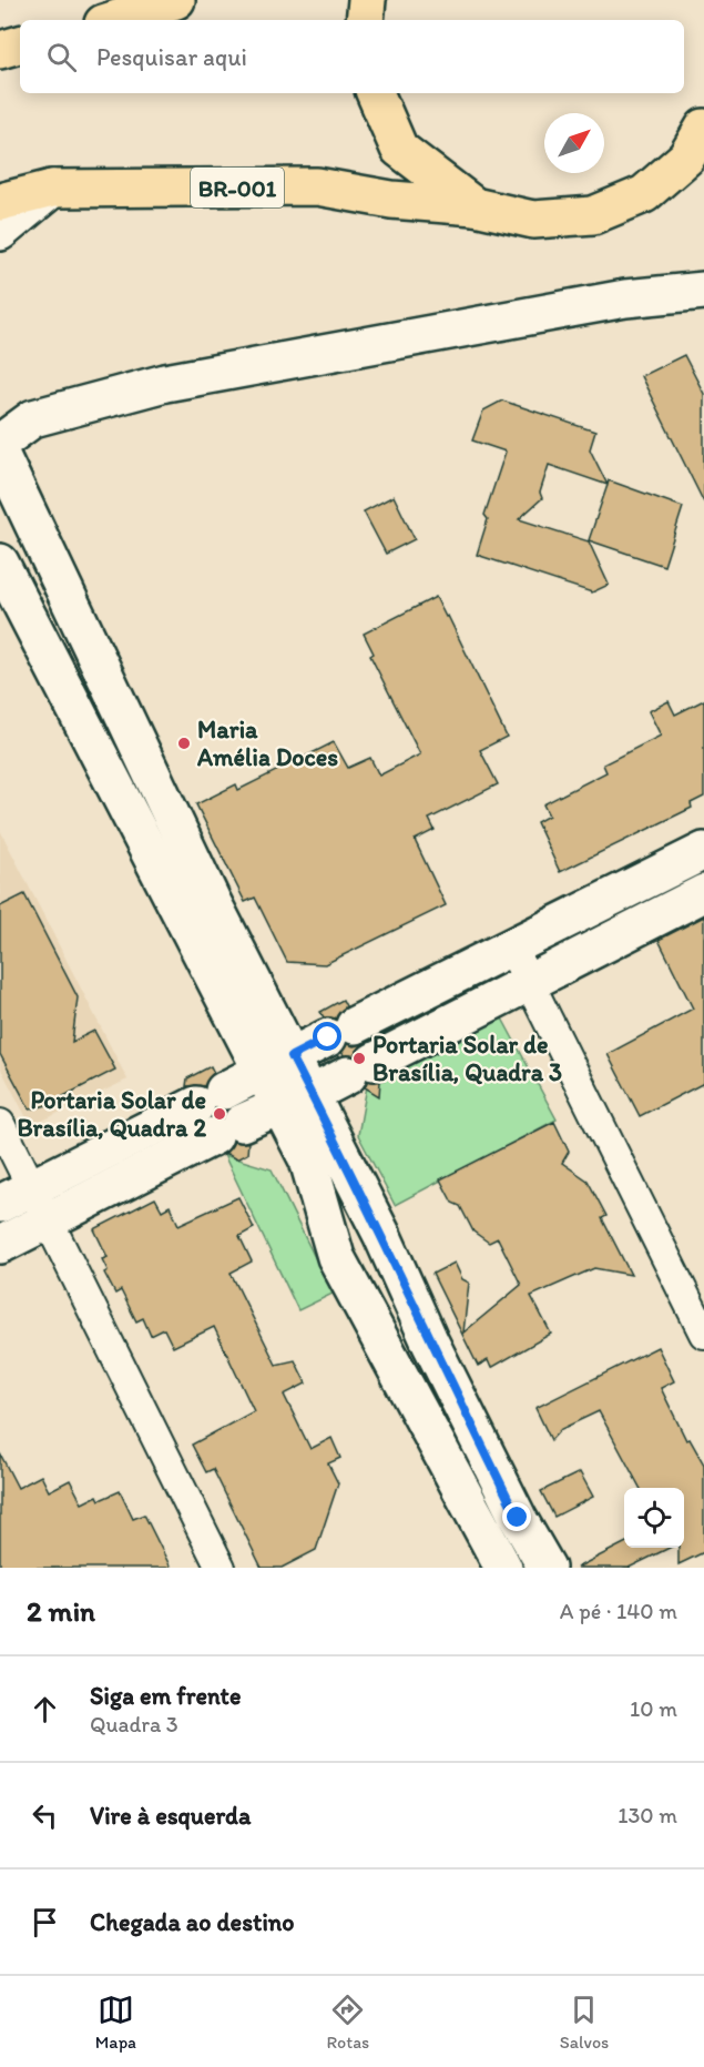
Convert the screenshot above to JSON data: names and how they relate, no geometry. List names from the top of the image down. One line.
{"streets":{"highway":["BR-001"]},"places":["Maria Amélia Doces","Portaria Solar de Brasília, Quadra 3","Portaria Solar de Brasília, Quadra 2"],"north":"top right","page":{"search":"Pesquisar aqui","heading":["2 min","A pé · 140 m"],"list":[["Siga em frente","Quadra 3","10 m"],["Vire à esquerda","130 m"],"Chegada ao destino"],"nav":["Mapa","Rotas","Salvos"]}}
